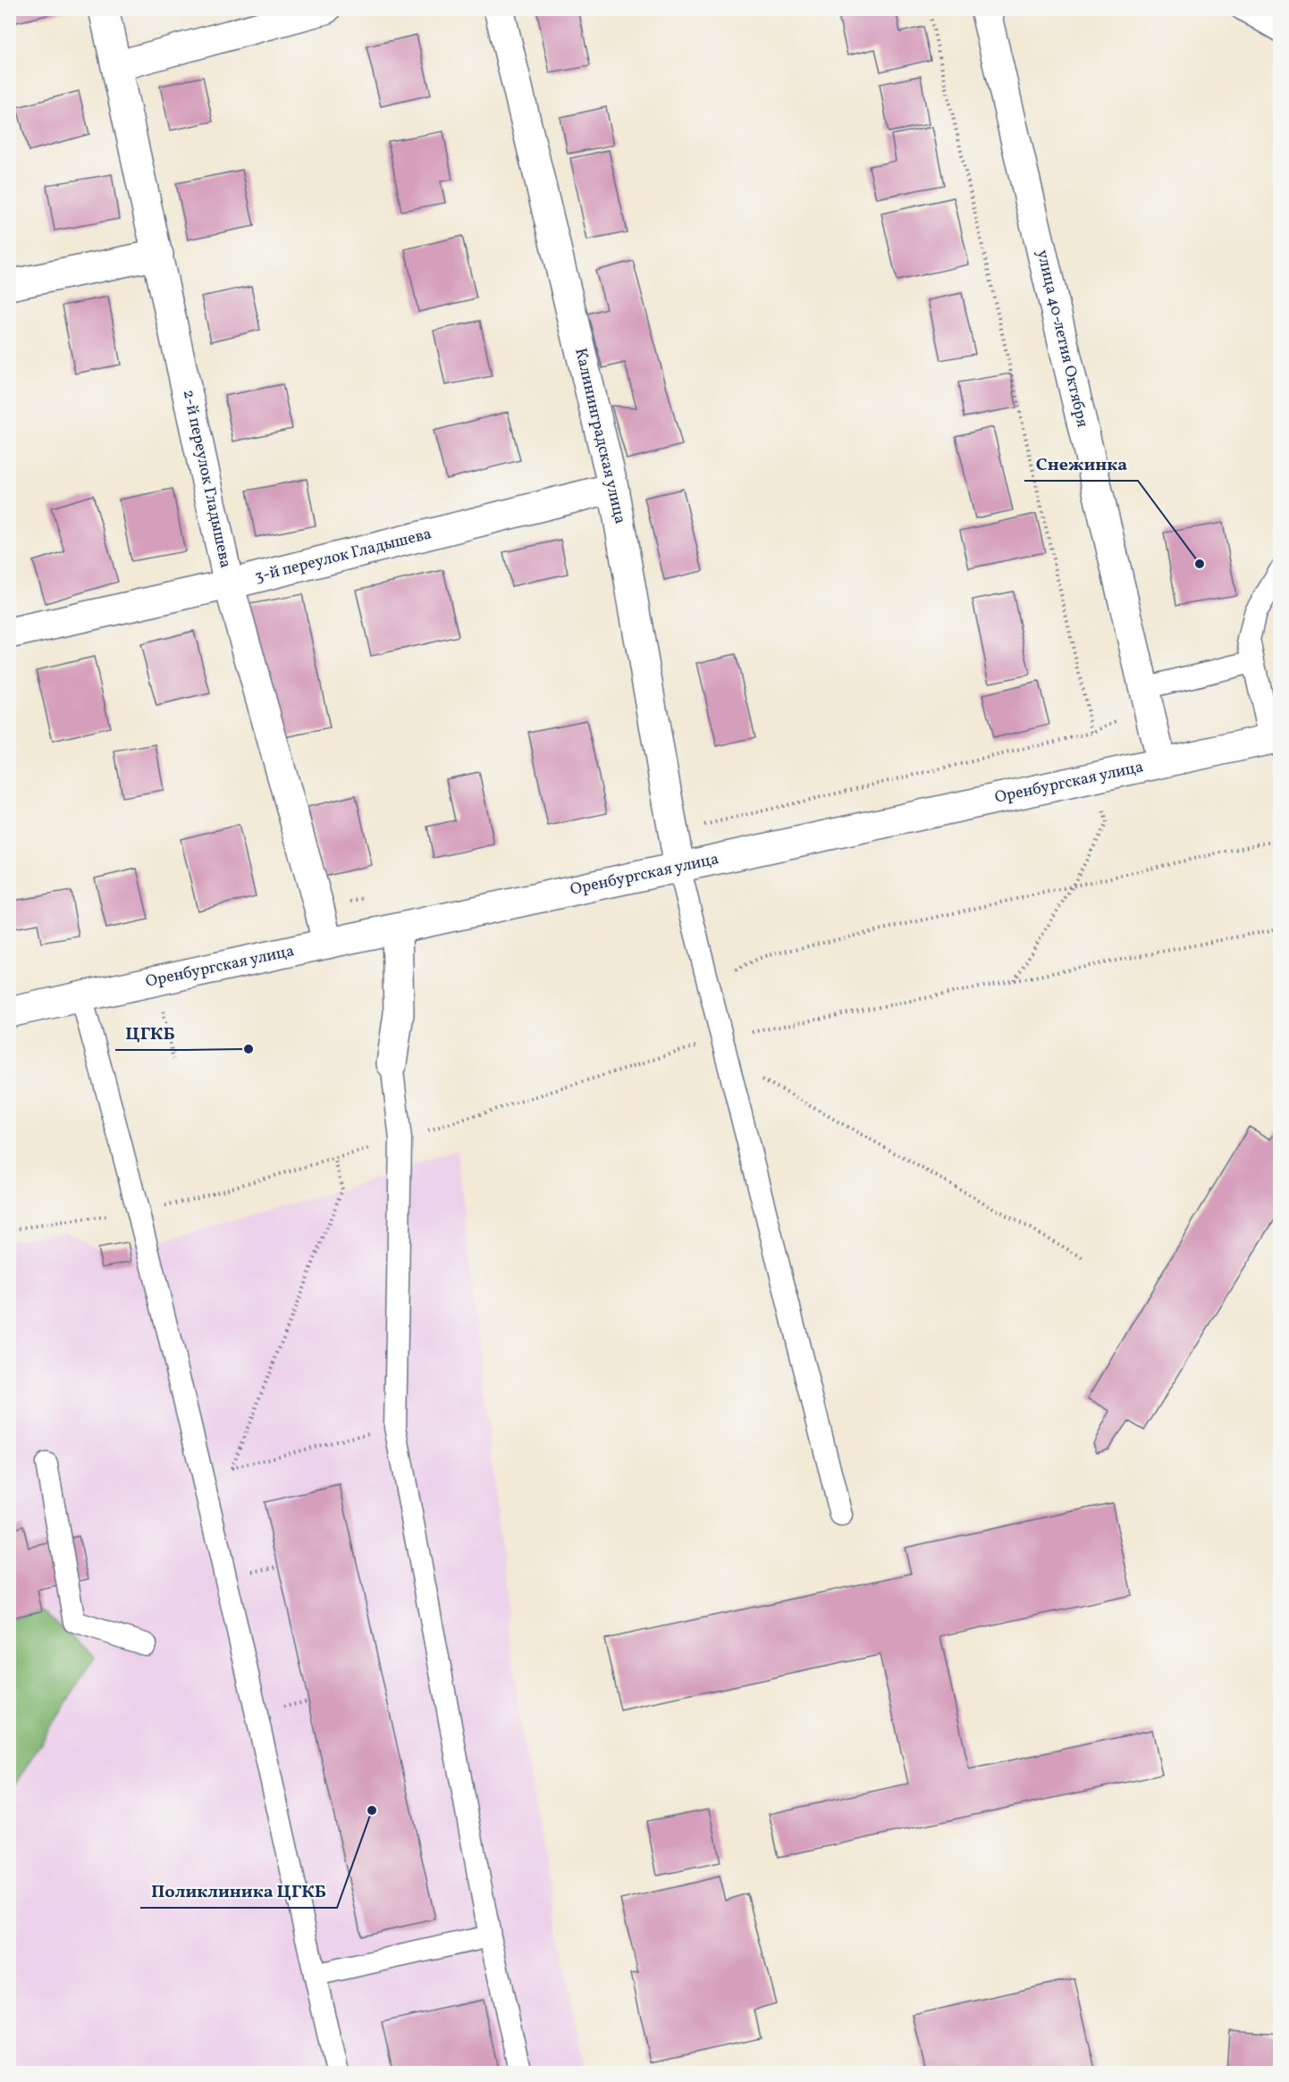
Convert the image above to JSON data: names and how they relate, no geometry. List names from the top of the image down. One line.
{"streets":{"street":["улица 40-летия Октября","Калининградская улица","2-й переулок Гладышева","3-й переулок Гладышева","Оренбургская улица"]},"crossings":[["улица 40-летия Октября","Оренбургская улица"],["Калининградская улица","3-й переулок Гладышева"],["Калининградская улица","Оренбургская улица"],["2-й переулок Гладышева","3-й переулок Гладышева"],["2-й переулок Гладышева","Оренбургская улица"]],"places":["Снежинка","ЦГКБ","Поликлиника ЦГКБ"]}
